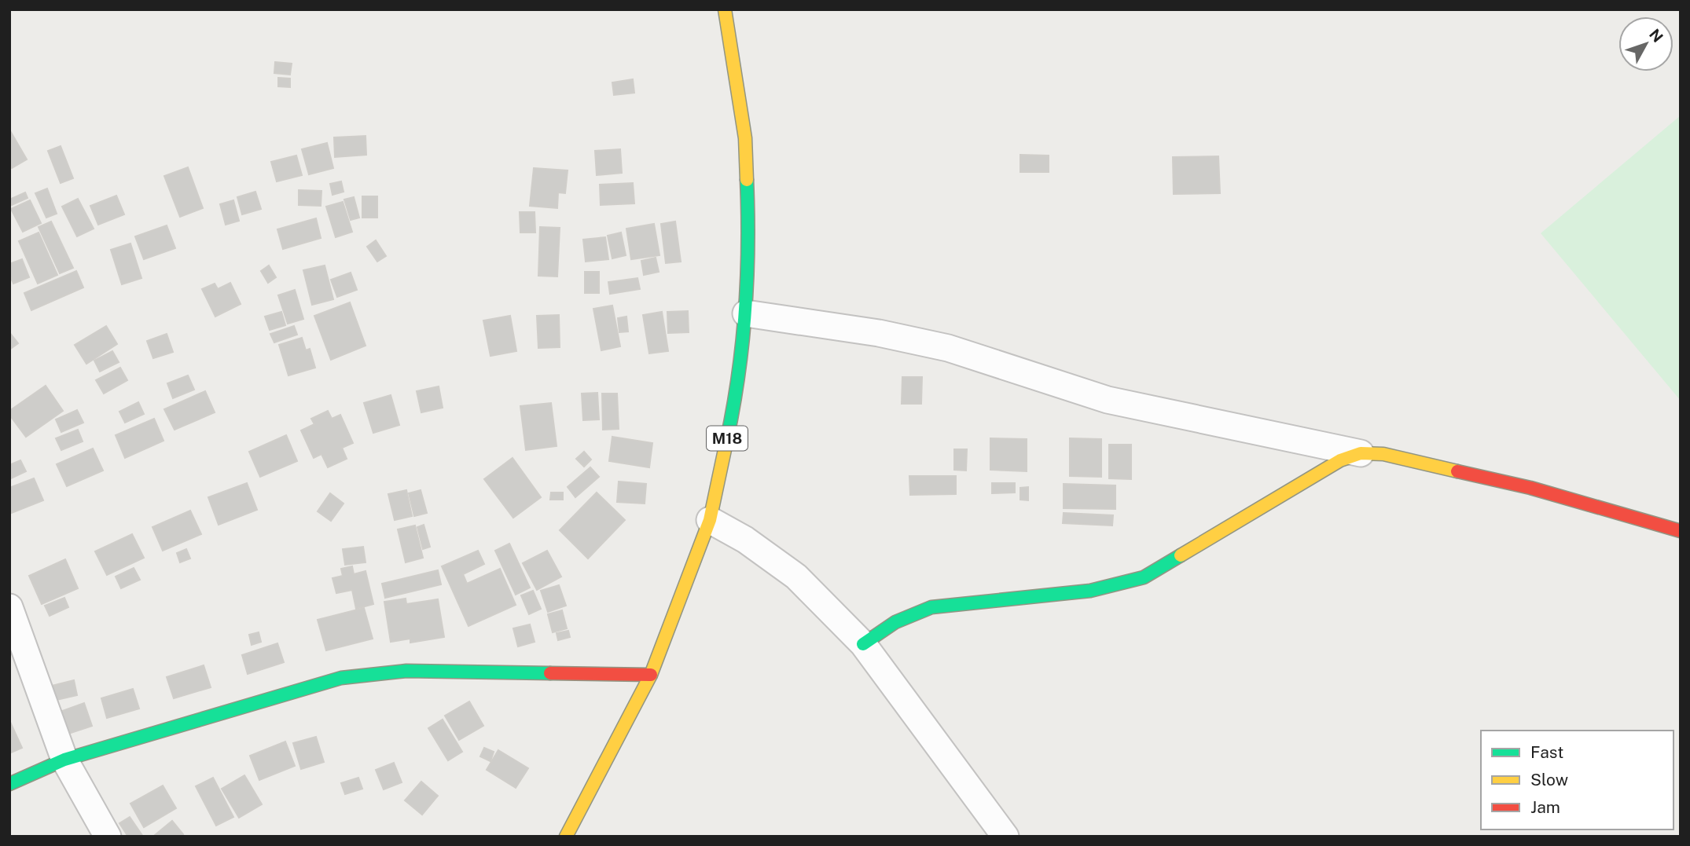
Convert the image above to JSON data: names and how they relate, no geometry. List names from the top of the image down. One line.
{"streets":{"street":["M18"]},"legend":["Fast","Slow","Jam"],"north":"top right"}
